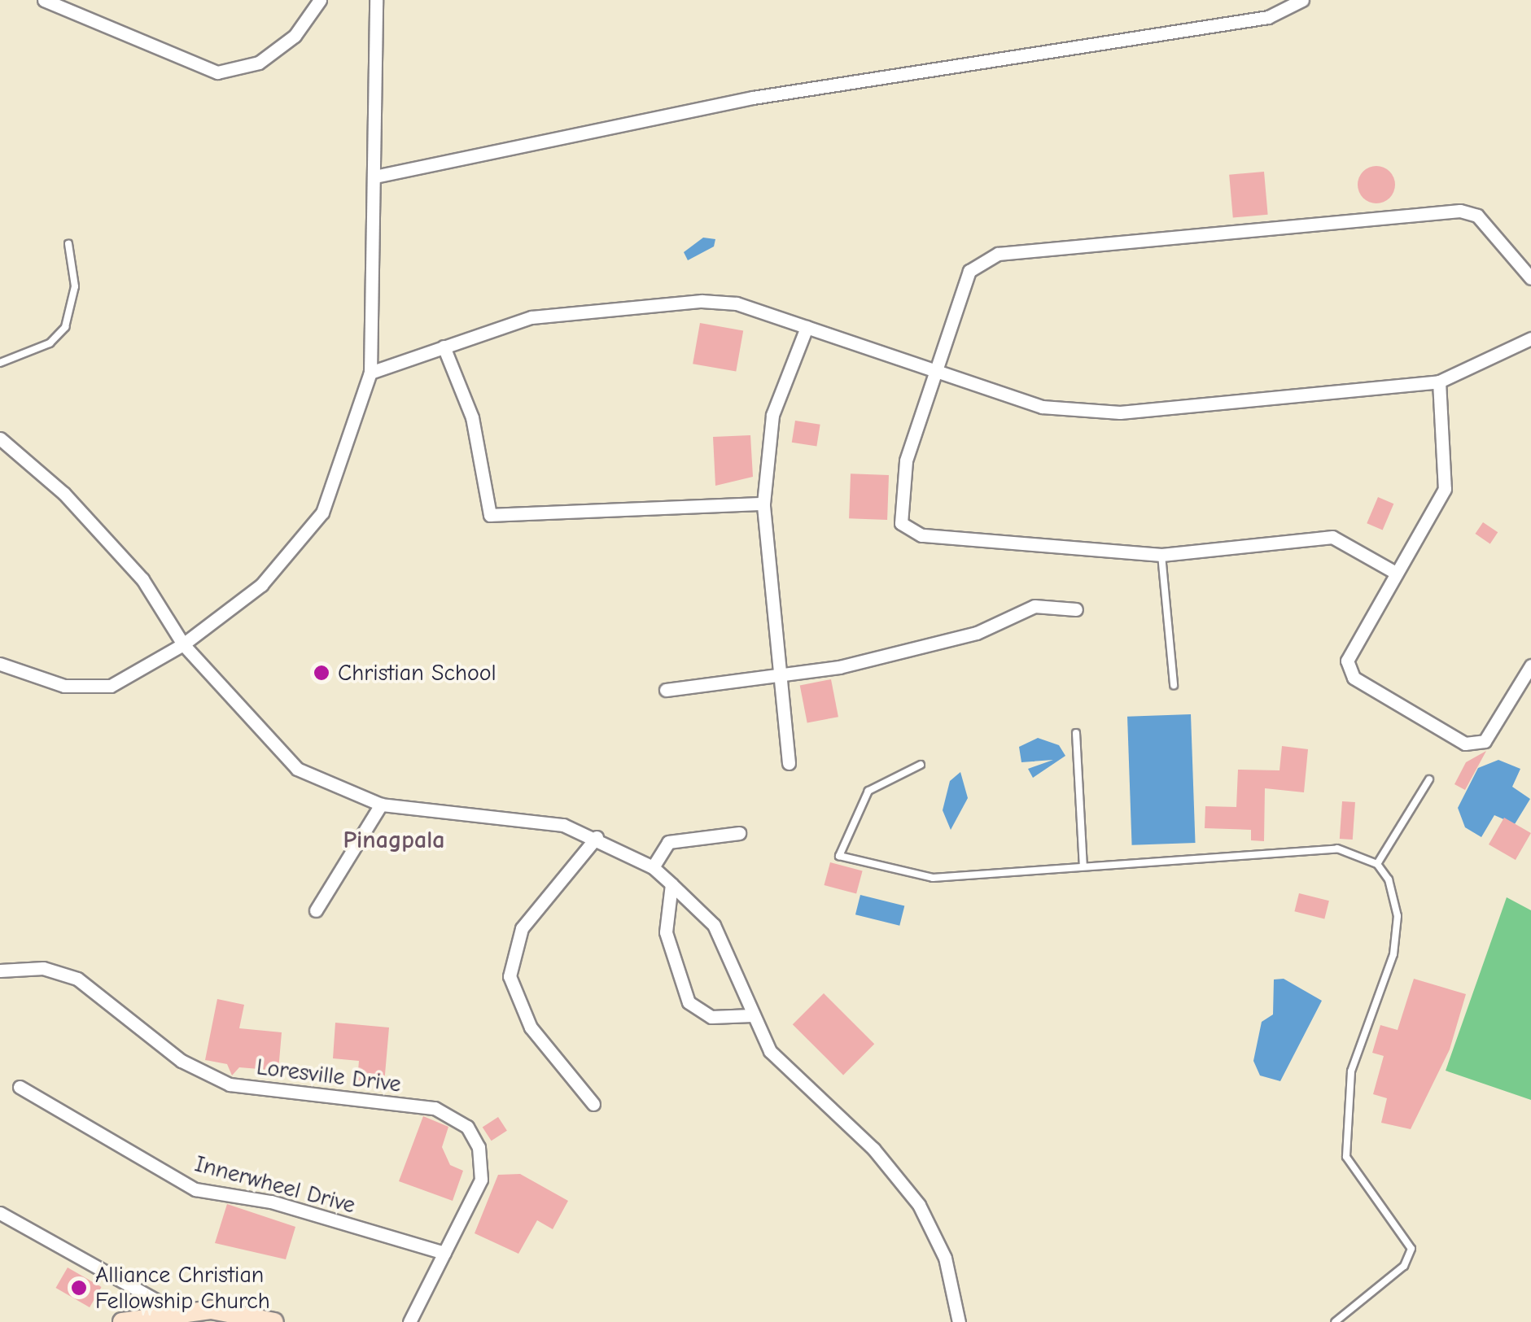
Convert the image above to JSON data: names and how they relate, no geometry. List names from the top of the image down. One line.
{"streets":{"street":["Loresville Drive","Innerwheel Drive"]},"crossings":[["Loresville Drive","Innerwheel Drive"]],"districts":["Pinagpala"],"places":["Christian School","Alliance Christian Fellowship Church"]}
